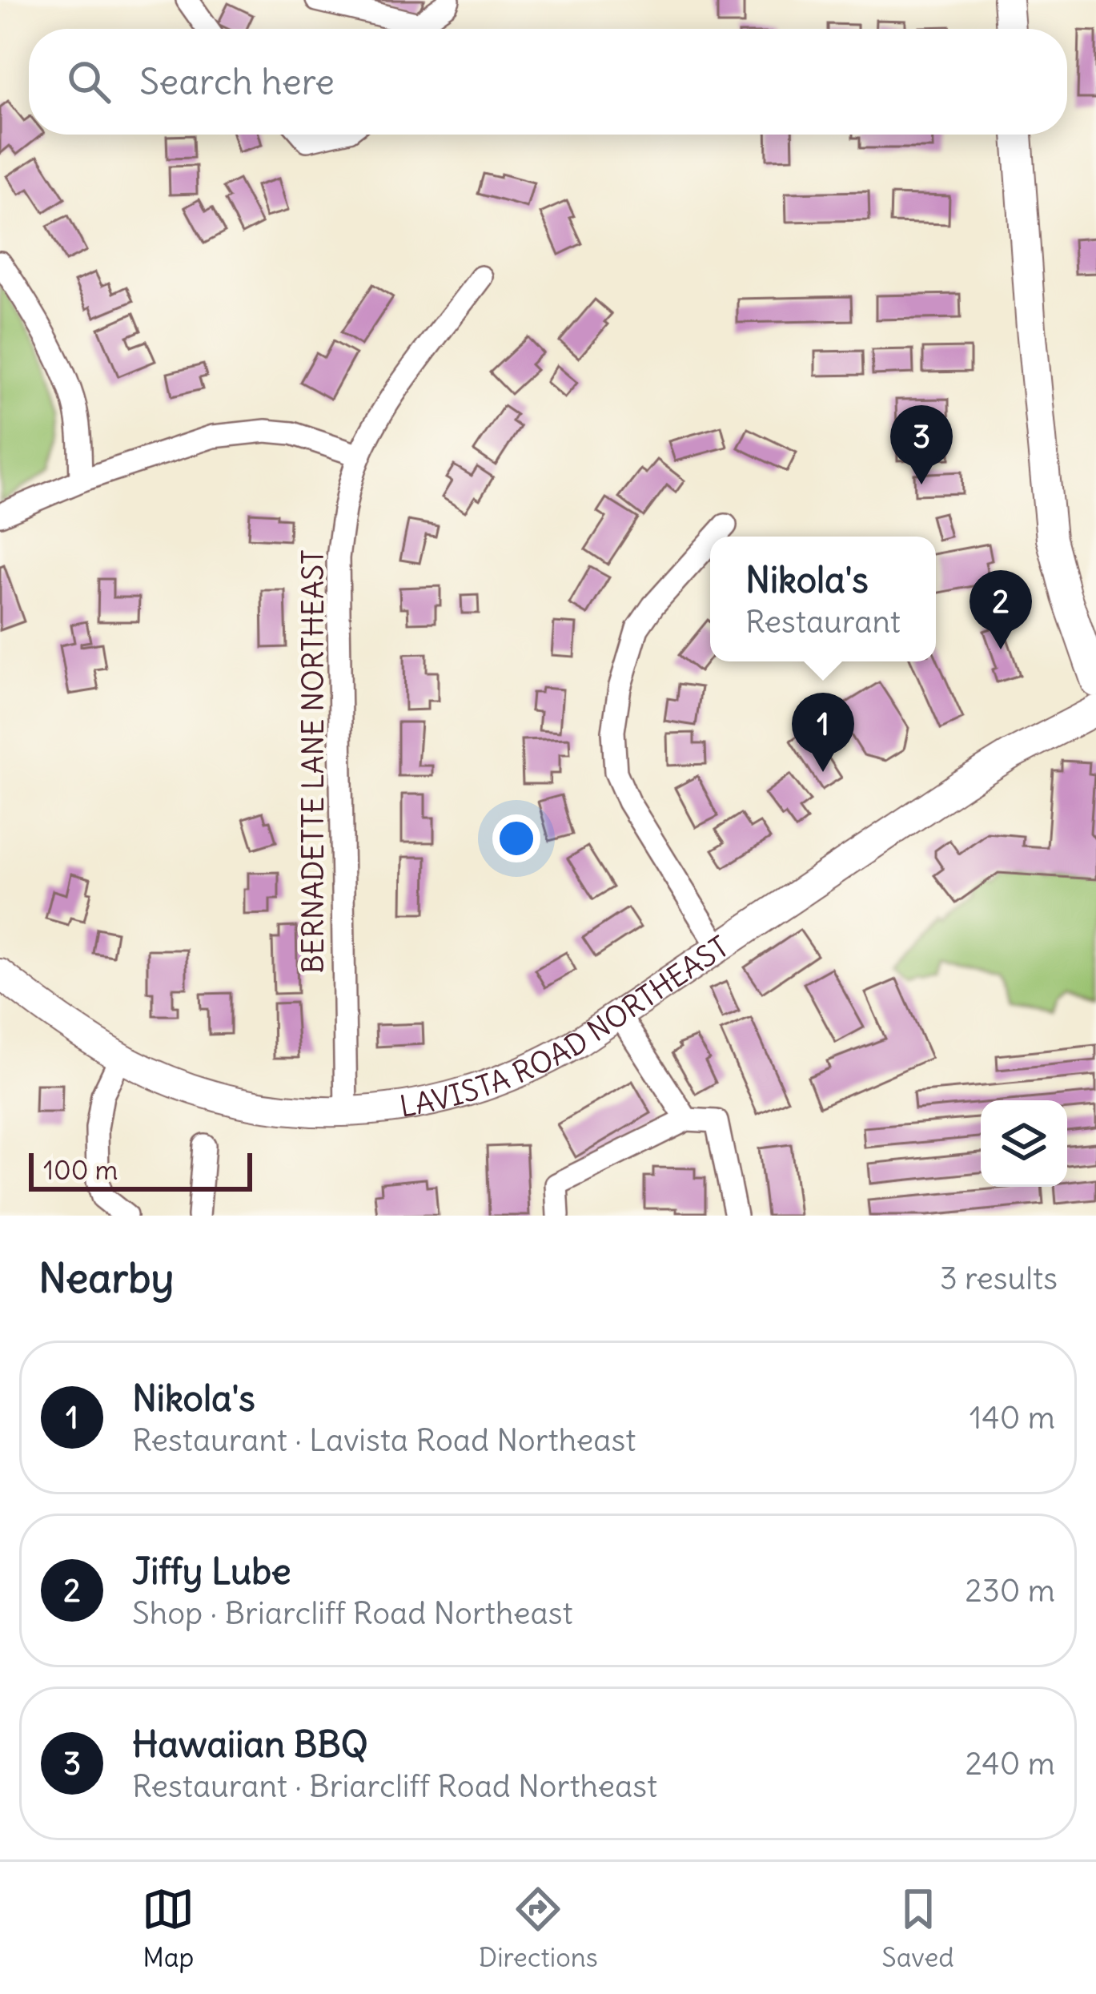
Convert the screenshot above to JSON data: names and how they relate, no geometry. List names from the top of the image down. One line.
{"streets":{"main road":["LAVISTA ROAD NORTHEAST"],"street":["BERNADETTE LANE NORTHEAST"]},"crossings":[["BERNADETTE LANE NORTHEAST","LAVISTA ROAD NORTHEAST"]],"scale_bar":"100 m","page":{"search":"Search here","pins":["3","2","1"],"popup":["Nikola's","Restaurant"],"scale":"100 m","heading":["Nearby","3 results"],"list":[{"mark":"1","name":"Nikola's","note":"Restaurant · Lavista Road Northeast","value":"140 m"},{"mark":"2","name":"Jiffy Lube","note":"Shop · Briarcliff Road Northeast","value":"230 m"},{"mark":"3","name":"Hawaiian BBQ","note":"Restaurant · Briarcliff Road Northeast","value":"240 m"}],"nav":["Map","Directions","Saved"]}}
